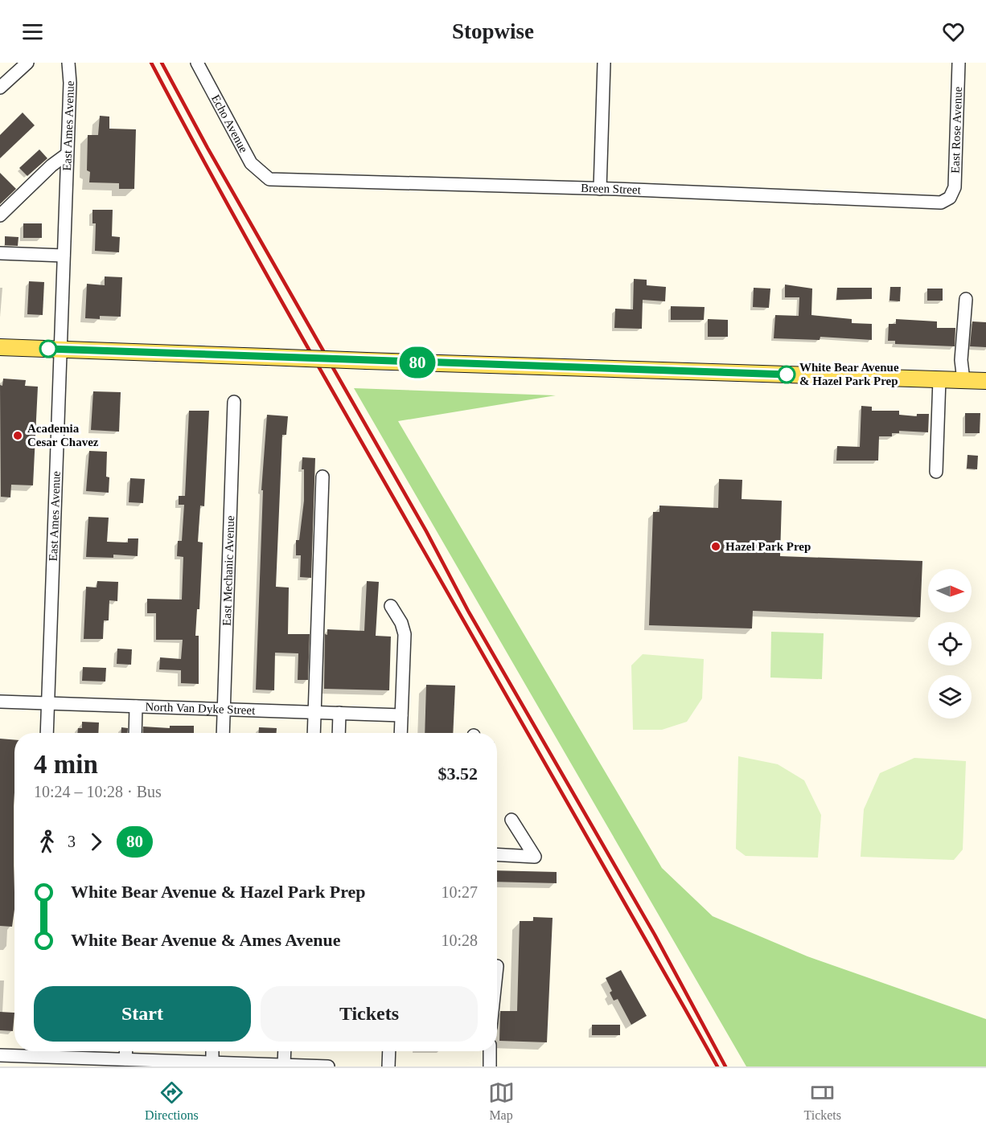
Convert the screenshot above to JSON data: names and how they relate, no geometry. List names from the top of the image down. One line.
{"streets":{"street":["Echo Avenue","East Ames Avenue","East Rose Avenue","Breen Street","East Mechanic Avenue","North Van Dyke Street"]},"crossings":[["Echo Avenue","Breen Street"],["East Ames Avenue","North Van Dyke Street"],["East Rose Avenue","Breen Street"],["East Mechanic Avenue","North Van Dyke Street"]],"places":["White Bear Avenue & Hazel Park Prep","Academia Cesar Chavez","Hazel Park Prep"],"lines":["bus line 80"],"north":"right","page":{"header":"Stopwise","on_map":"80","heading":["4 min","10:24 – 10:28 · Bus","$3.52"],"legs":["3","80"],"list":[{"name":"White Bear Avenue & Hazel Park Prep","value":"10:27"},{"name":"White Bear Avenue & Ames Avenue","value":"10:28"}],"buttons":["Start","Tickets"],"tabs":["Directions","Map","Tickets"]}}
